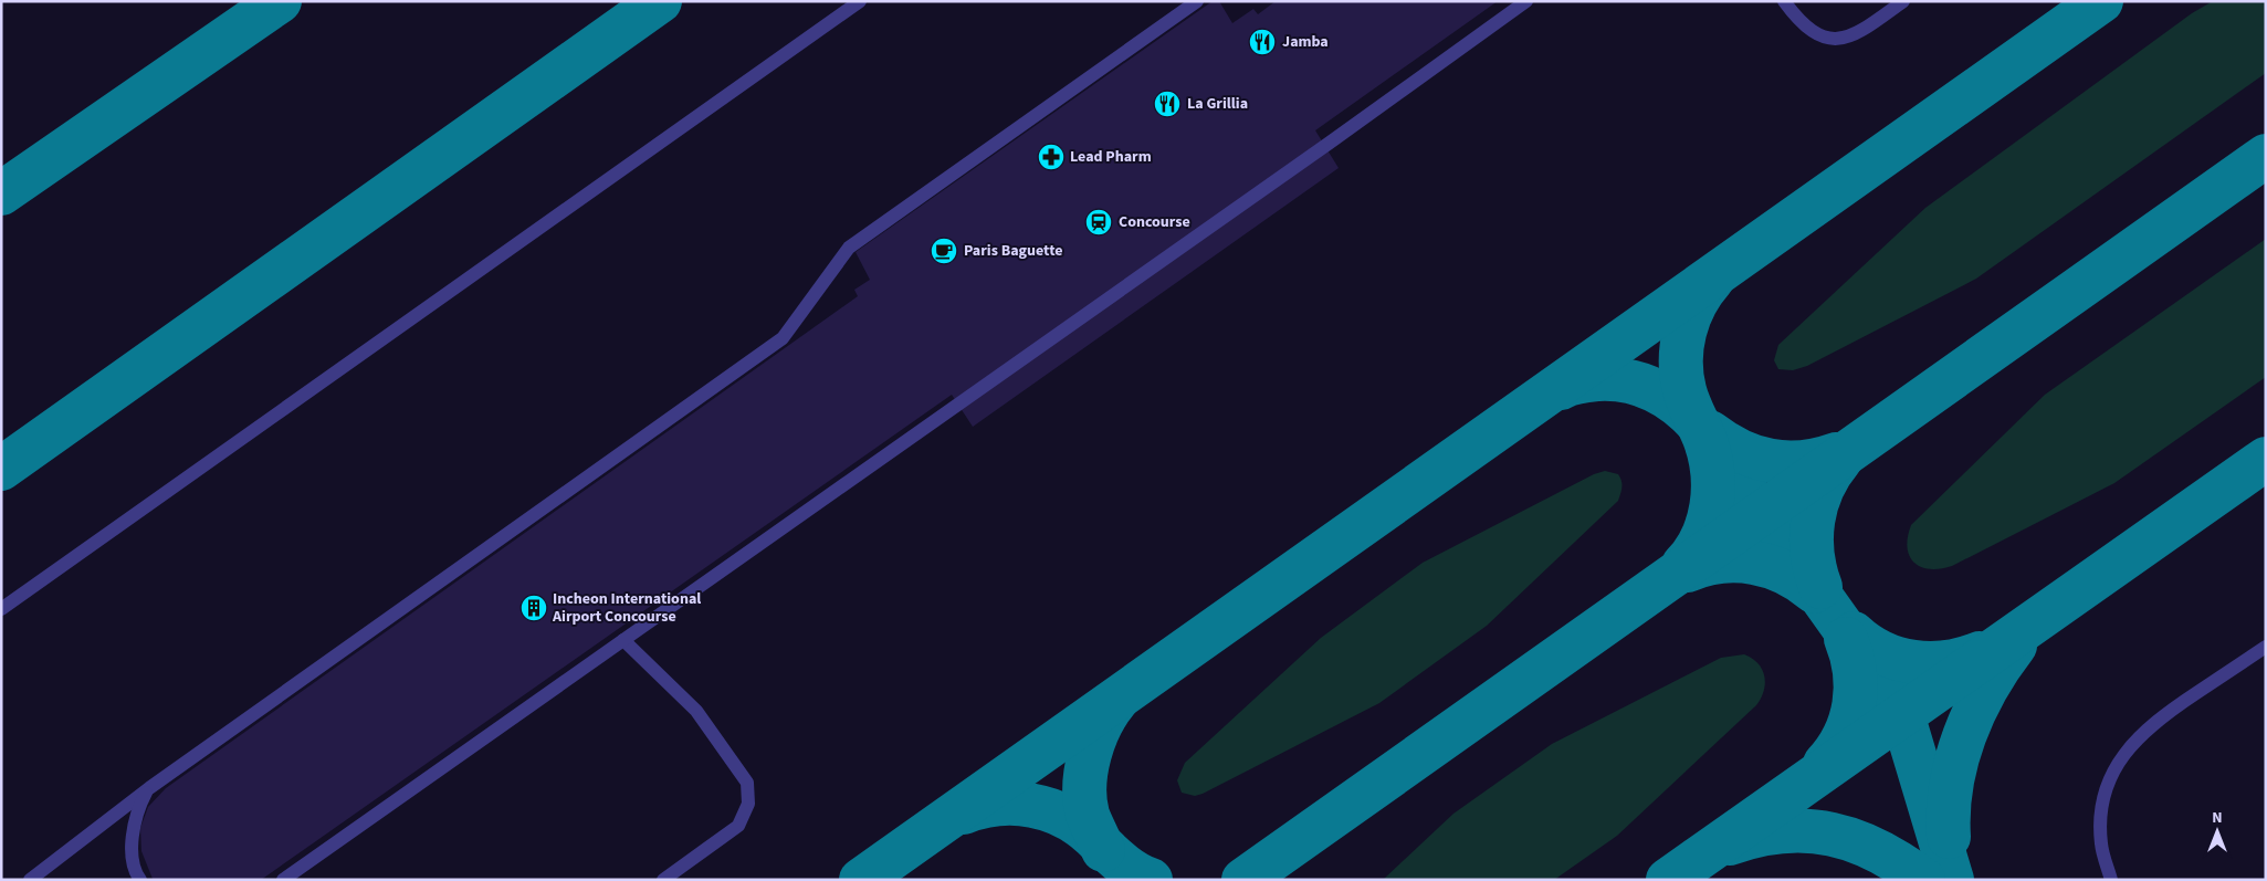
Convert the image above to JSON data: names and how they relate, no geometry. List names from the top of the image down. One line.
{"places":{"restaurant":["Jamba","La Grillia"],"pharmacy":["Lead Pharm"],"station":["Concourse"],"cafe":["Paris Baguette"],"building":["Incheon International Airport Concourse"]},"north":"top"}
